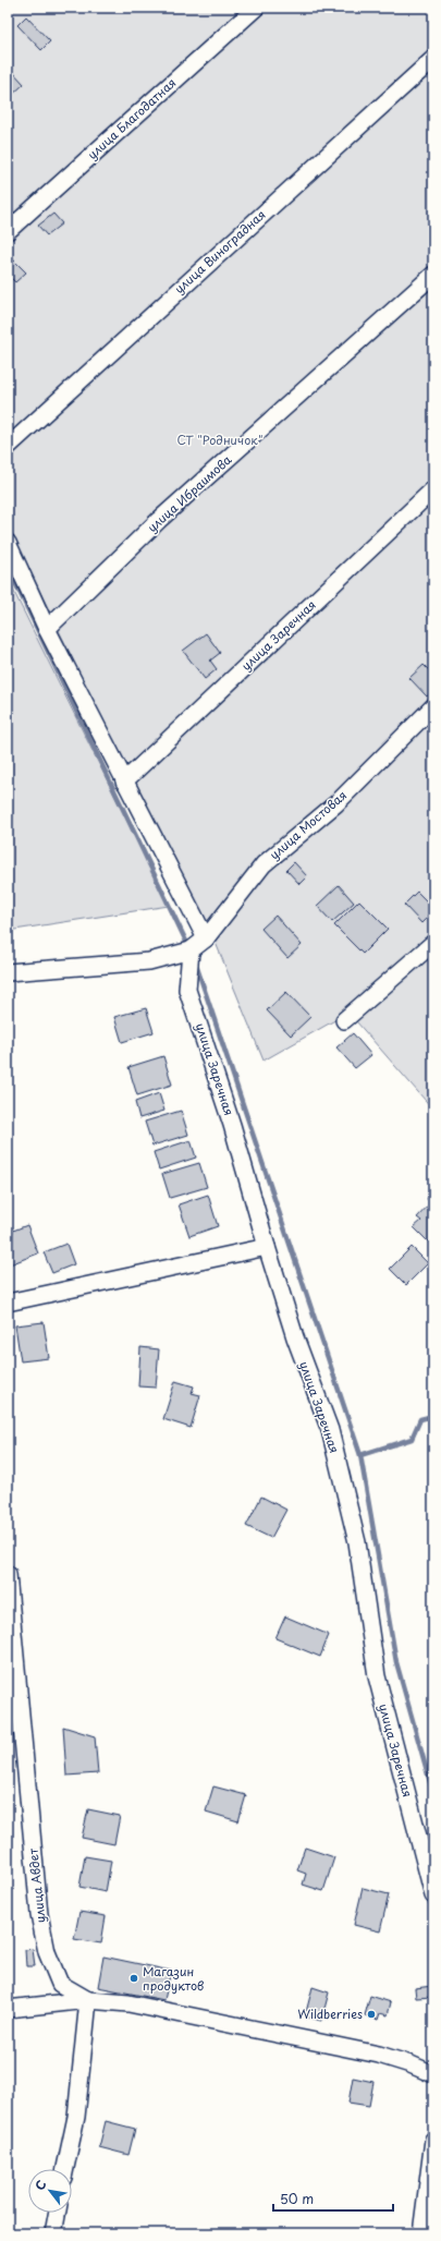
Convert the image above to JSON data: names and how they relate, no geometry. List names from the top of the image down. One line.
{"streets":{"street":["улица Благодатная","улица Виноградная","улица Ибраимова","улица Заречная","улица Мостовая","улица Авдет"]},"crossings":[["улица Заречная","улица Мостовая"]],"parks":["СТ \"Родничок\""],"places":["Магазин продуктов","Wildberries"],"scale_bar":"50 m","north":"top left"}
